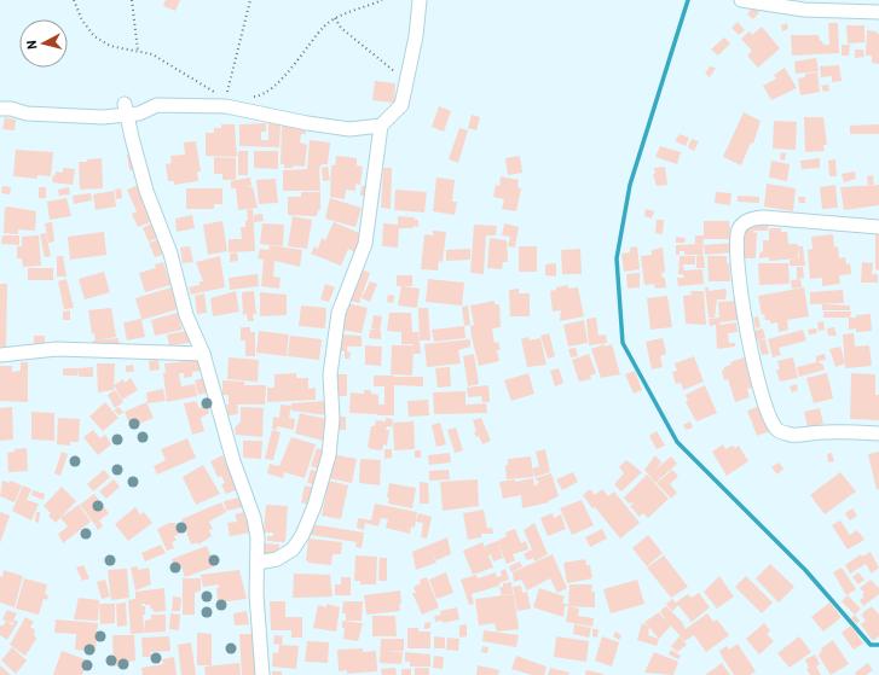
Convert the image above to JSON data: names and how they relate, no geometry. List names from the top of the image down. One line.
{"north":"left"}
